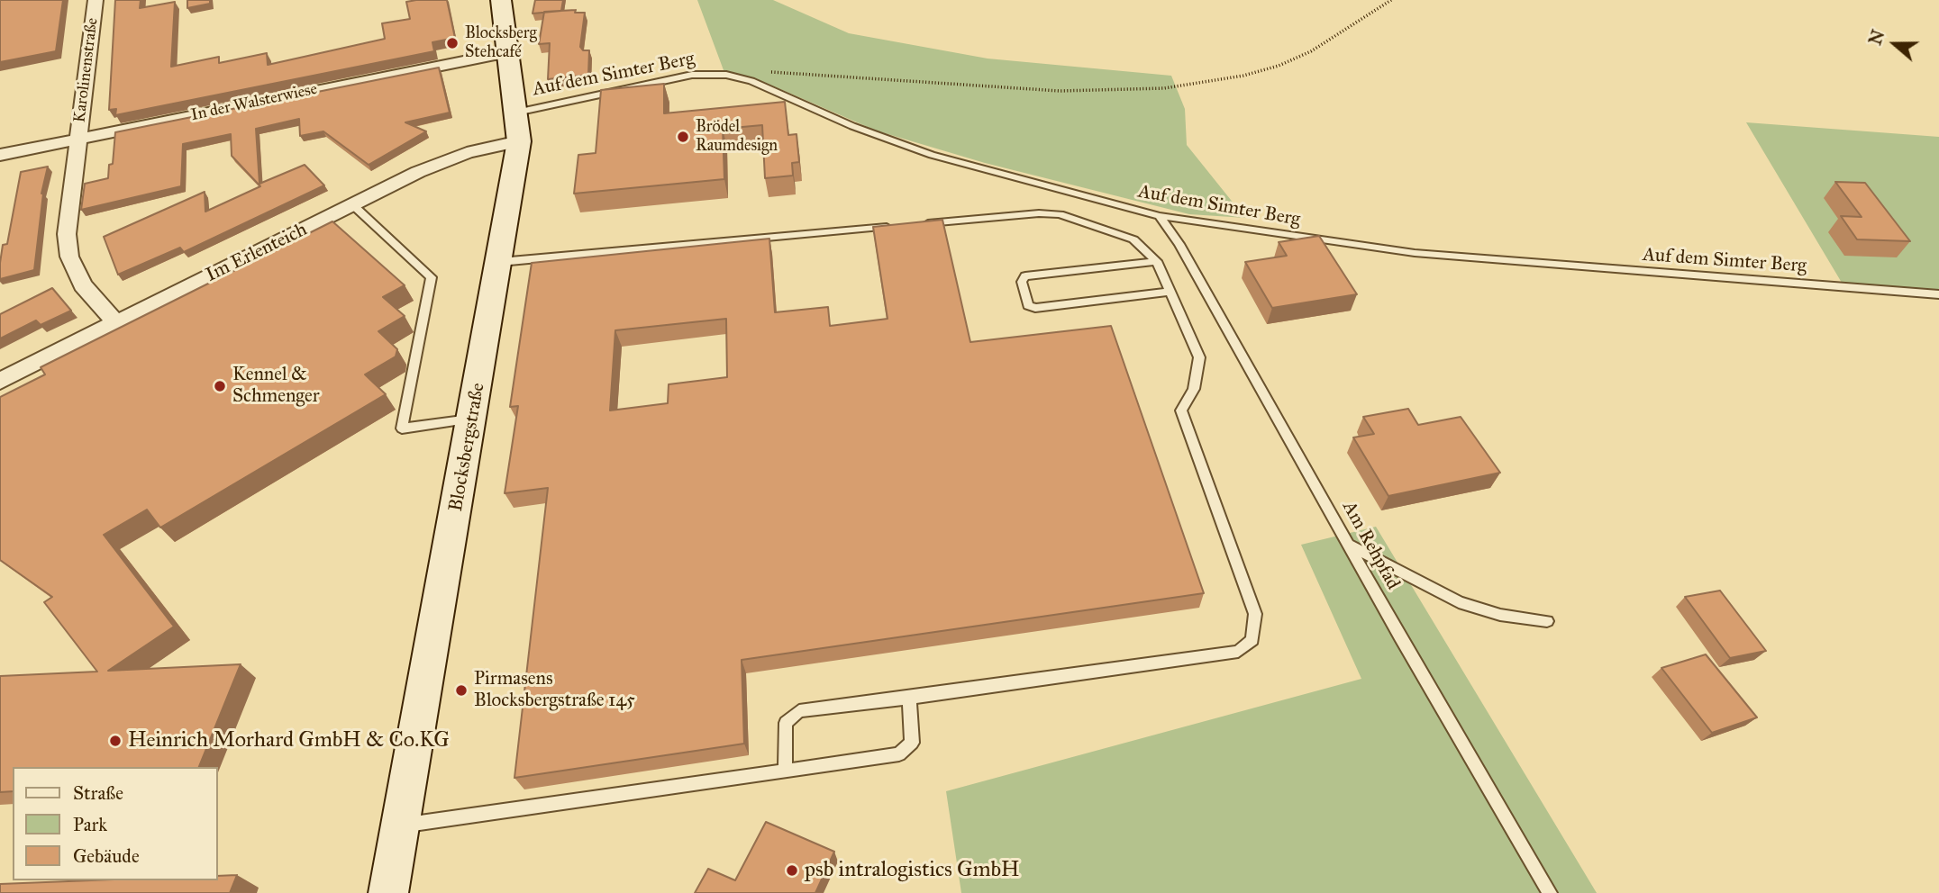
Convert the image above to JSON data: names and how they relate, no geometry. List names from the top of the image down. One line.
{"streets":{"main road":["Blocksbergstraße"],"street":["Karolinenstraße","In der Walsterwiese","Im Erlenteich"],"lane":["Auf dem Simter Berg","Am Rehpfad"]},"crossings":[["Karolinenstraße","In der Walsterwiese"],["Karolinenstraße","Im Erlenteich"],["Auf dem Simter Berg","Blocksbergstraße"],["Auf dem Simter Berg","Am Rehpfad"],["In der Walsterwiese","Blocksbergstraße"],["Im Erlenteich","Blocksbergstraße"]],"places":["Blocksberg Stehcafé","Brödel Raumdesign","Kennel & Schmenger","Pirmasens Blocksbergstraße 145","Heinrich Morhard GmbH & Co.KG","psb intralogistics GmbH"],"legend":["Straße","Park","Gebäude"],"north":"left"}
